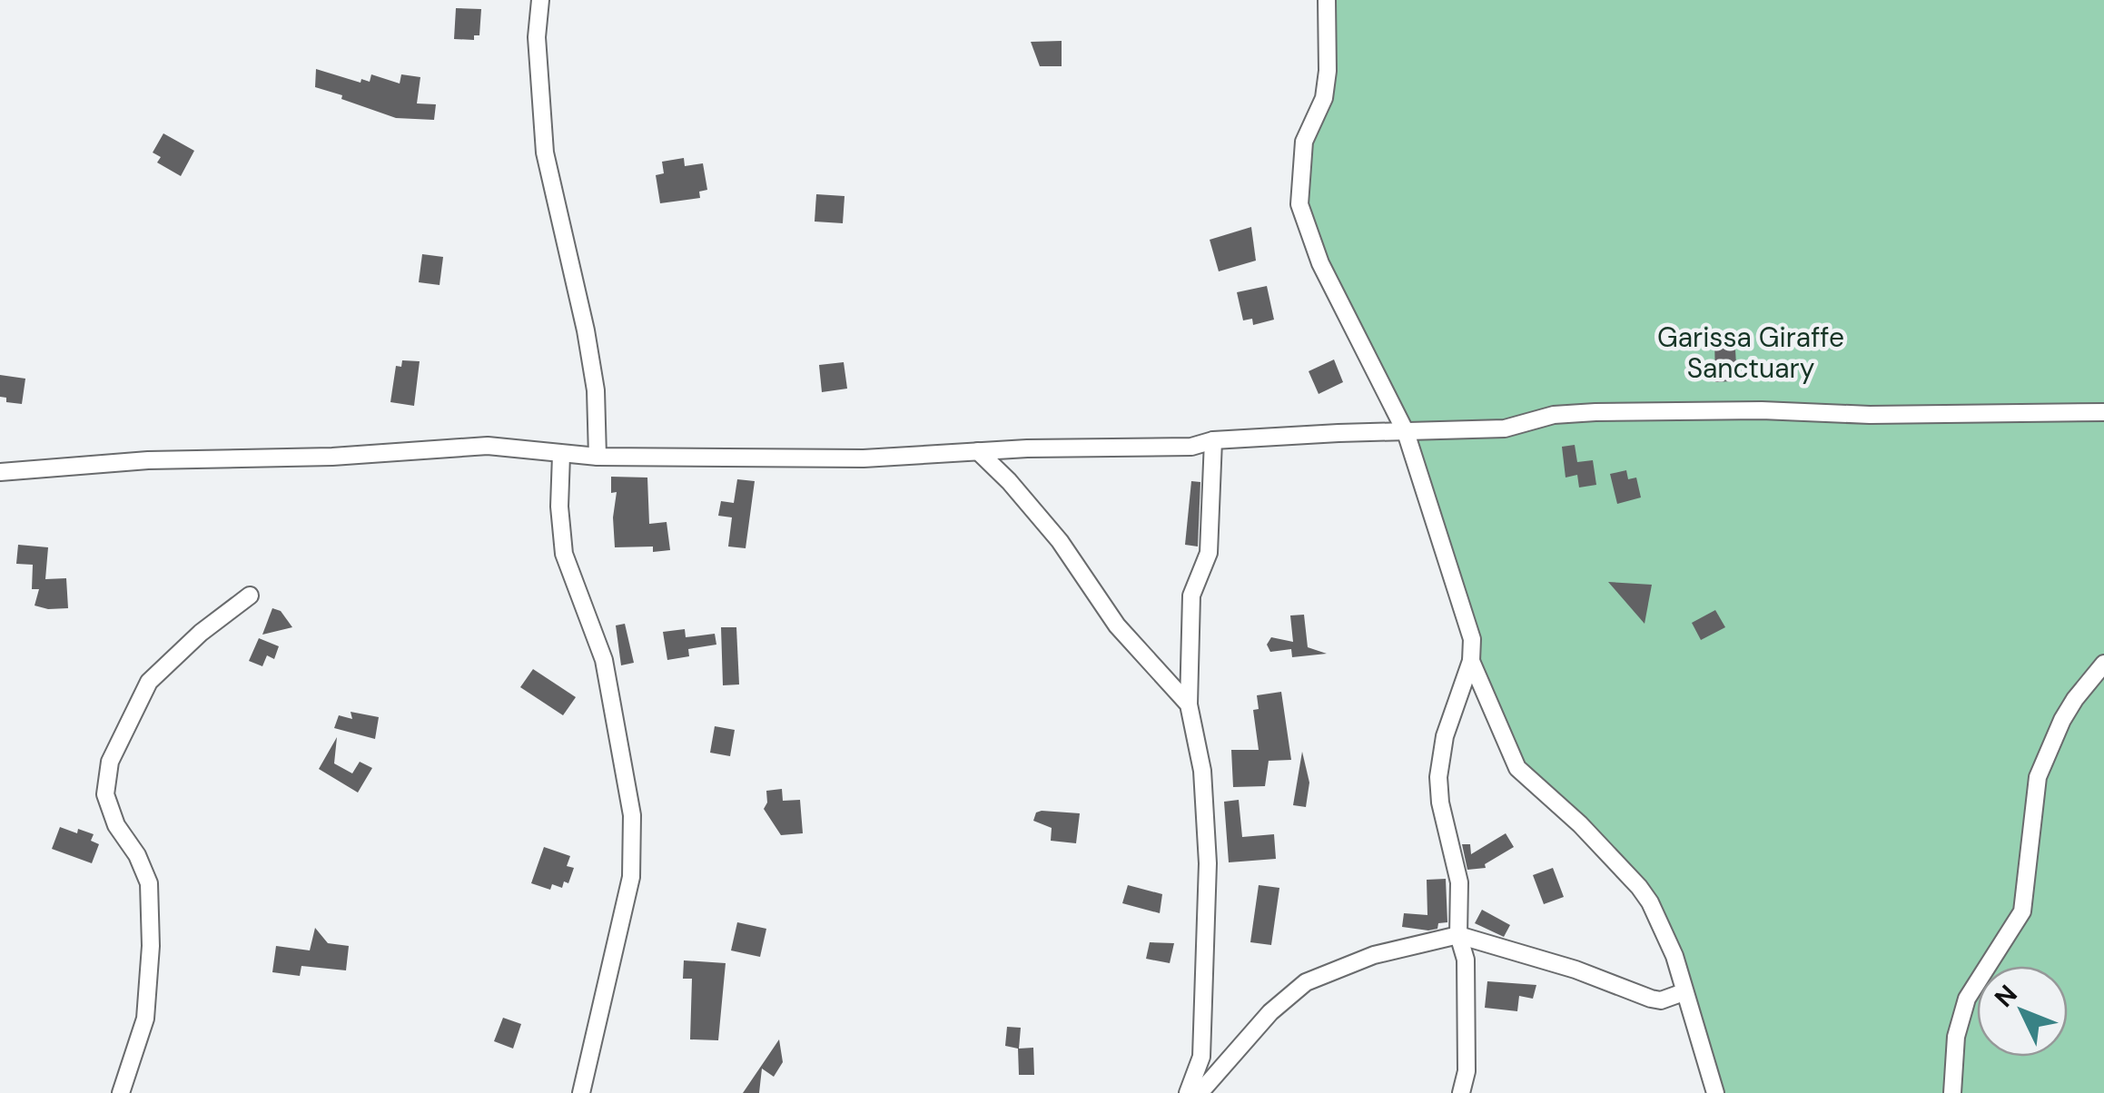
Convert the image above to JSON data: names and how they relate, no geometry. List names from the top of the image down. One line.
{"parks":["Garissa Giraffe Sanctuary"],"north":"top left"}
